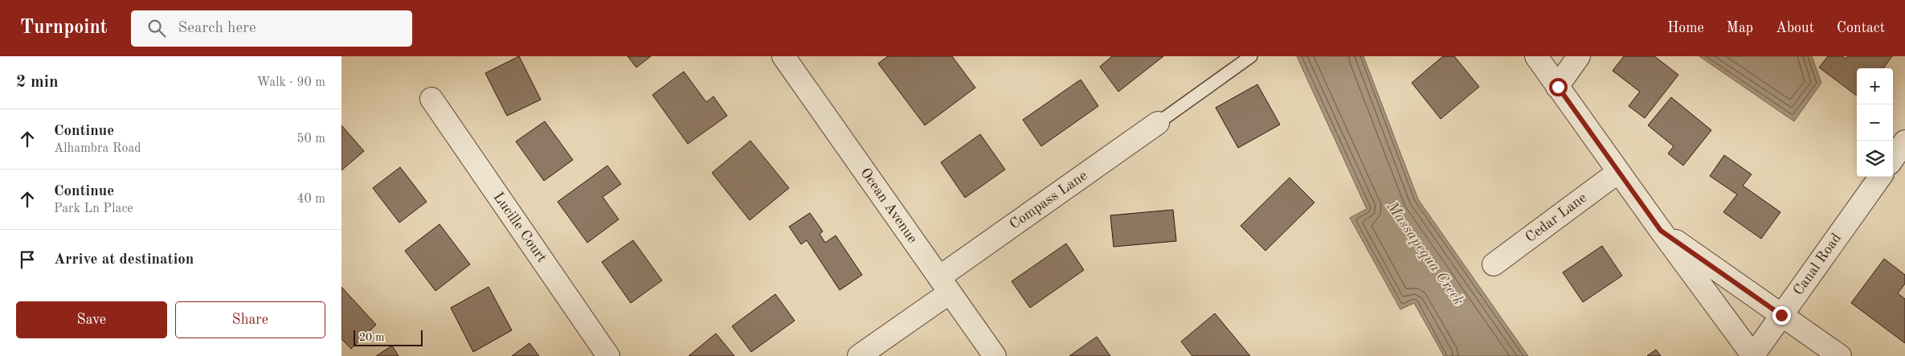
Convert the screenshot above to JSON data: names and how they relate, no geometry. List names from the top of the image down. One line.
{"streets":{"street":["Compass Lane","Ocean Avenue","Cedar Lane","Lucille Court","Canal Road"]},"crossings":[["Compass Lane","Ocean Avenue"]],"water":["Massapequa Creek"],"scale_bar":"20 m","page":{"header":"Turnpoint","search":"Search here","nav":["Home","Map","About","Contact"],"heading":["2 min","Walk · 90 m"],"map_buttons":["+","−"],"list":[["Continue","Alhambra Road","50 m"],["Continue","Park Ln Place","40 m"],"Arrive at destination"],"buttons":["Save","Share"],"scale":"20 m"}}
